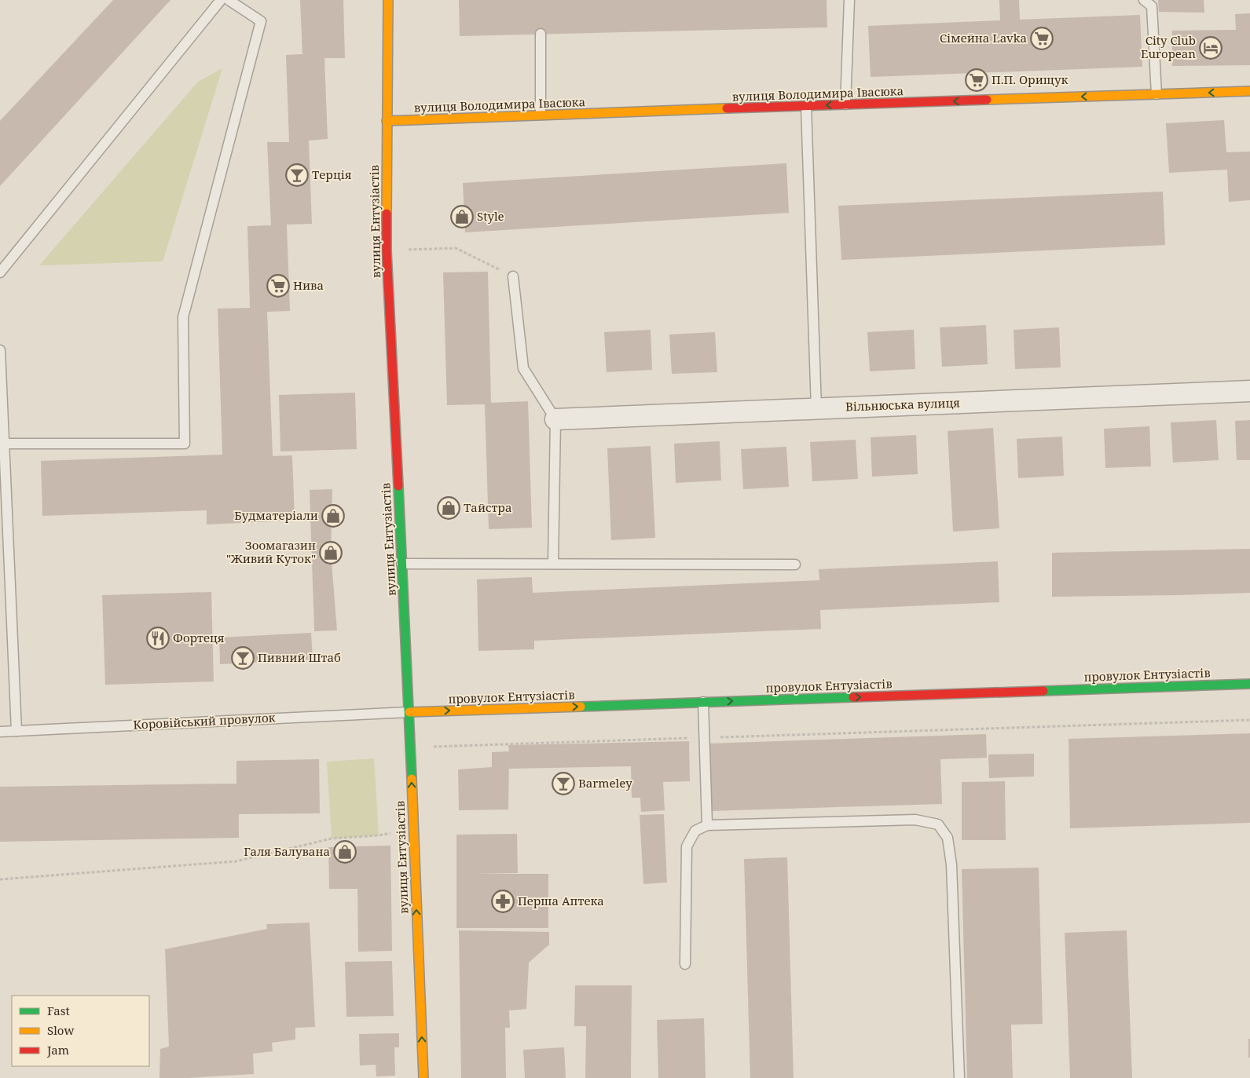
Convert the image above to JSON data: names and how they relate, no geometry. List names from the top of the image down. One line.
{"streets":{"street":["вулиця Володимира Івасюка","вулиця Ентузіастів","Вільнюська вулиця","провулок Ентузіастів"],"lane":["Коровійський провулок"]},"crossings":[["вулиця Володимира Івасюка","вулиця Ентузіастів"],["вулиця Ентузіастів","провулок Ентузіастів"],["вулиця Ентузіастів","Коровійський провулок"],["провулок Ентузіастів","Коровійський провулок"]],"one_way":["вулиця Володимира Івасюка","провулок Ентузіастів"],"places":{"supermarket":["Сімейна Lavka","П.П. Орищук","Нива"],"hotel":["City Club European"],"bar":["Терція","Пивний Штаб","Barmeley"],"shop":["Style","Тайстра","Будматеріали","Зоомагазин \"Живий Куток\"","Галя Балувана"],"restaurant":["Фортеця"],"pharmacy":["Перша Аптека"]},"legend":["Fast","Slow","Jam"]}
